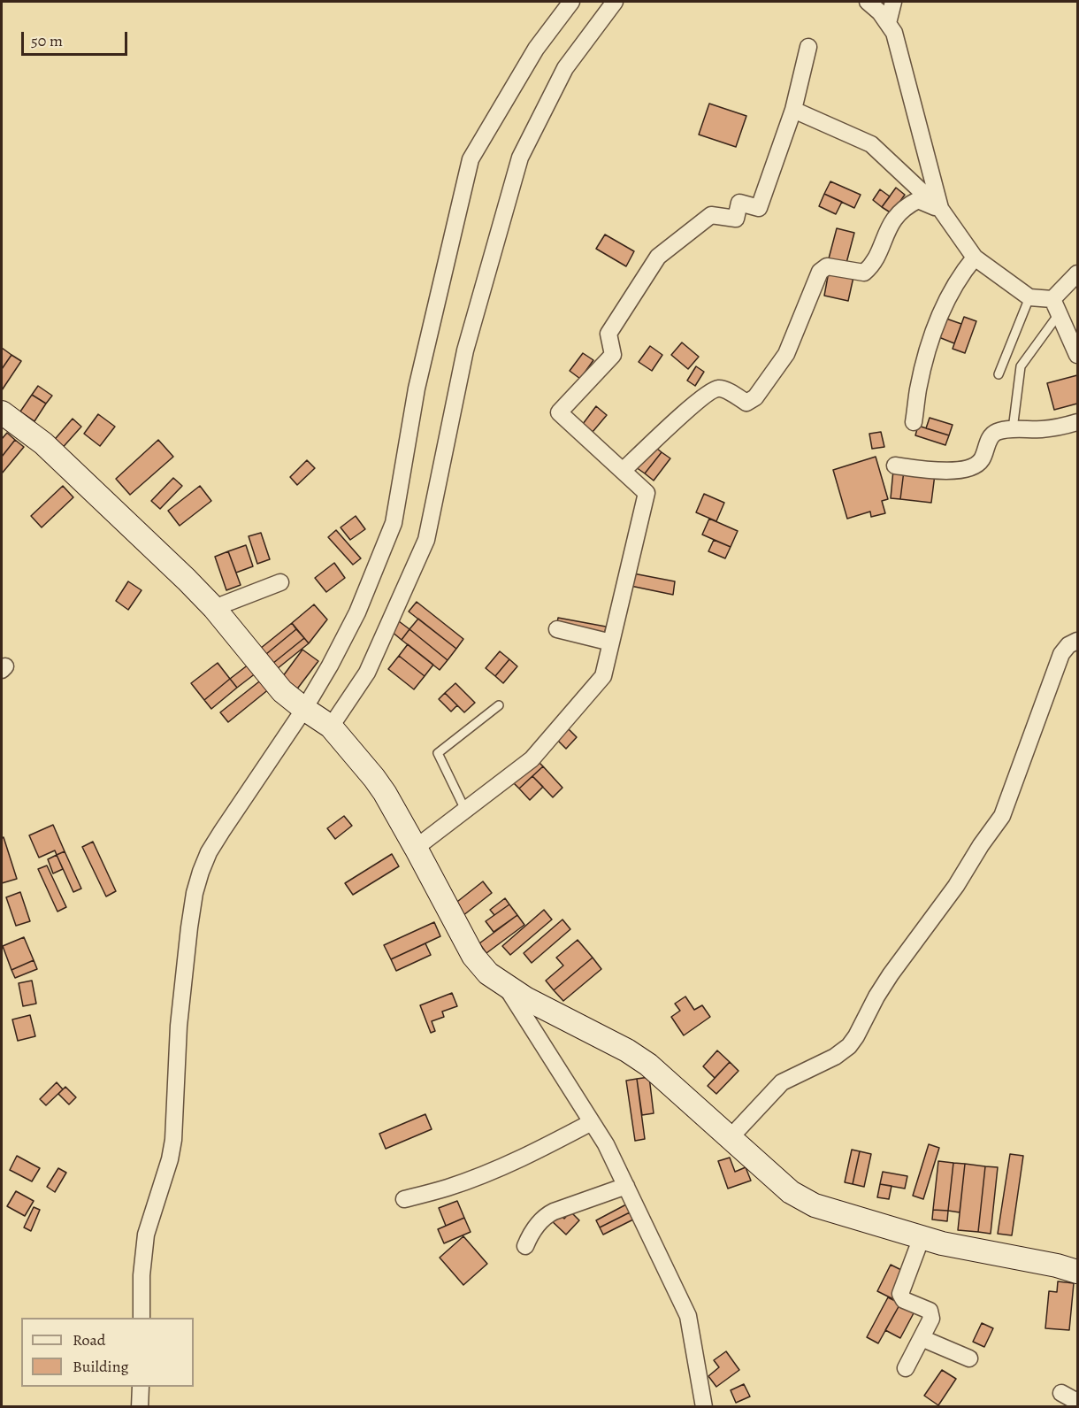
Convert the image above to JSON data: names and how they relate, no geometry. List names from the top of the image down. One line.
{"legend":["Road","Building"],"scale_bar":"50 m"}
